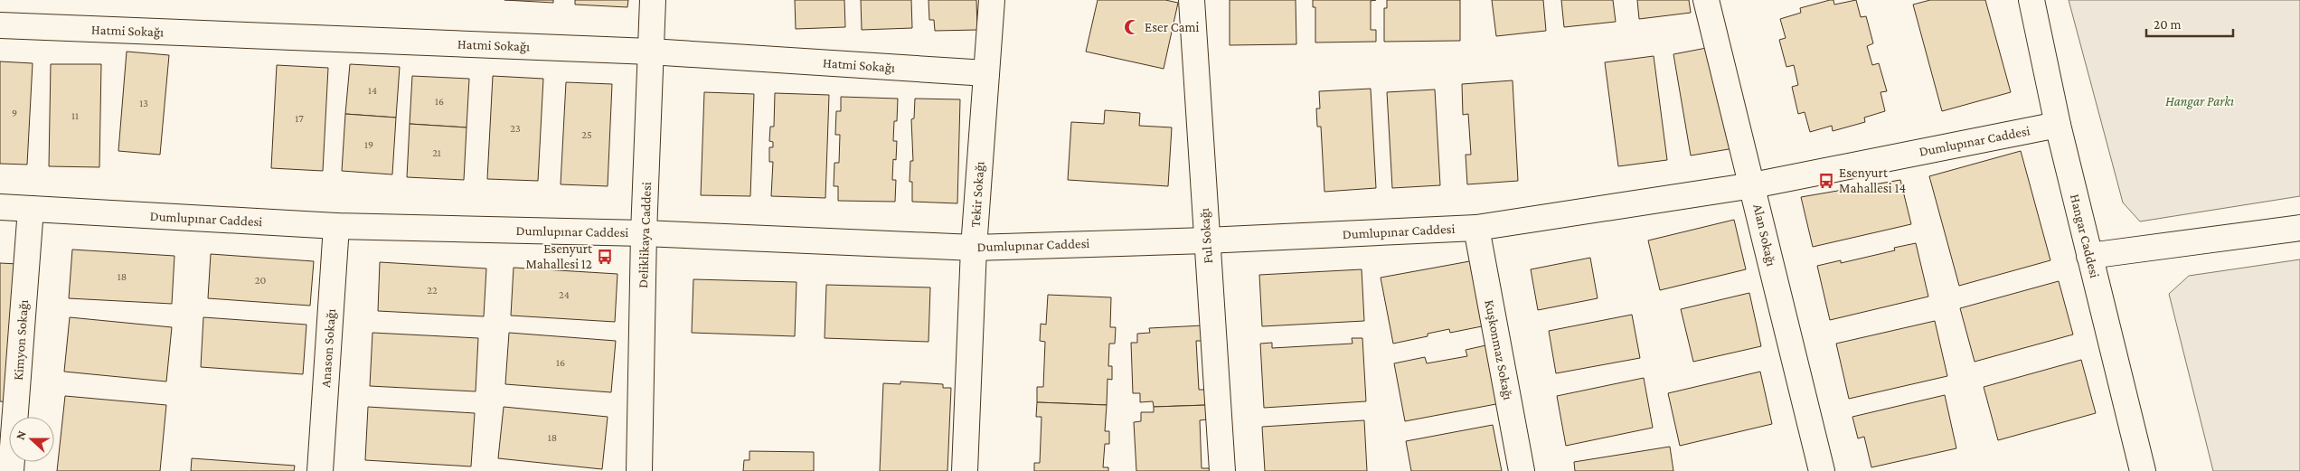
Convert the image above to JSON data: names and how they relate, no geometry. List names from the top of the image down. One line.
{"streets":{"street":["Hatmi Sokağı","Dumlupınar Caddesi","Tekir Sokağı","Deliklikaya Caddesi","Alan Sokağı","Ful Sokağı","Hangar Caddesi","Kimyon Sokağı","Anason Sokağı","Kuşkonmaz Sokağı"]},"crossings":[["Hatmi Sokağı","Tekir Sokağı"],["Hatmi Sokağı","Deliklikaya Caddesi"],["Dumlupınar Caddesi","Tekir Sokağı"],["Dumlupınar Caddesi","Deliklikaya Caddesi"],["Dumlupınar Caddesi","Alan Sokağı"],["Dumlupınar Caddesi","Ful Sokağı"],["Dumlupınar Caddesi","Hangar Caddesi"],["Dumlupınar Caddesi","Kimyon Sokağı"],["Dumlupınar Caddesi","Anason Sokağı"],["Dumlupınar Caddesi","Kuşkonmaz Sokağı"]],"parks":["Hangar Parkı"],"places":{"mosque":["Eser Cami"],"bus stop":["Esenyurt Mahallesi 14","Esenyurt Mahallesi 12"]},"house_numbers":["14","16","13","9","11","17","23","25","19","21","18","20","22","24","16","18"],"scale_bar":"20 m","north":"left"}
